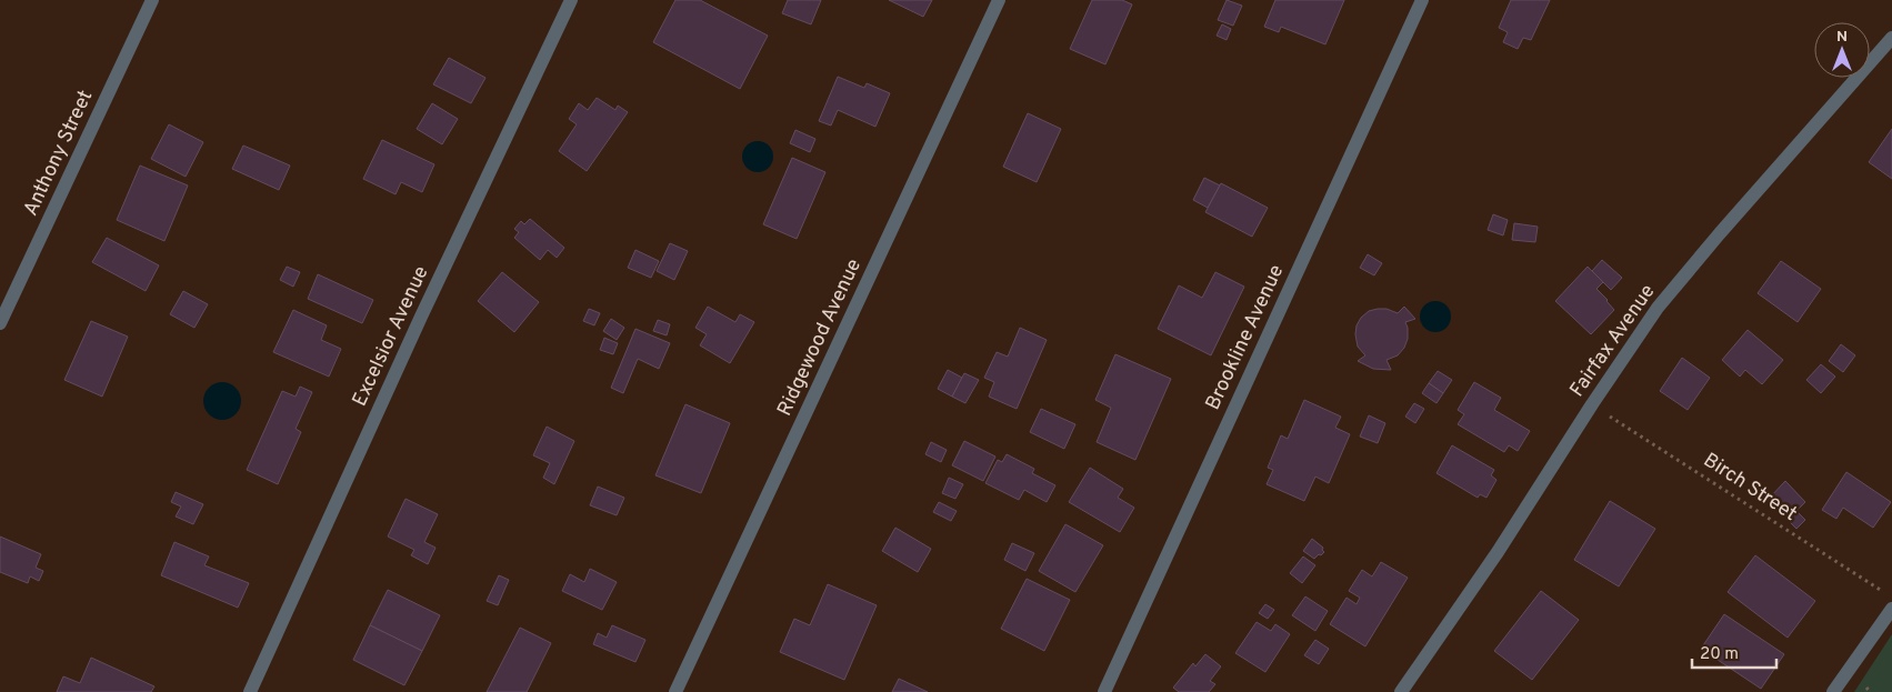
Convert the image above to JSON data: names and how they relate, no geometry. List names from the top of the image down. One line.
{"streets":{"street":["Anthony Street","Excelsior Avenue","Ridgewood Avenue","Brookline Avenue","Fairfax Avenue"],"path":["Birch Street"]},"crossings":[["Fairfax Avenue","Birch Street"]],"scale_bar":"20 m","north":"top"}
